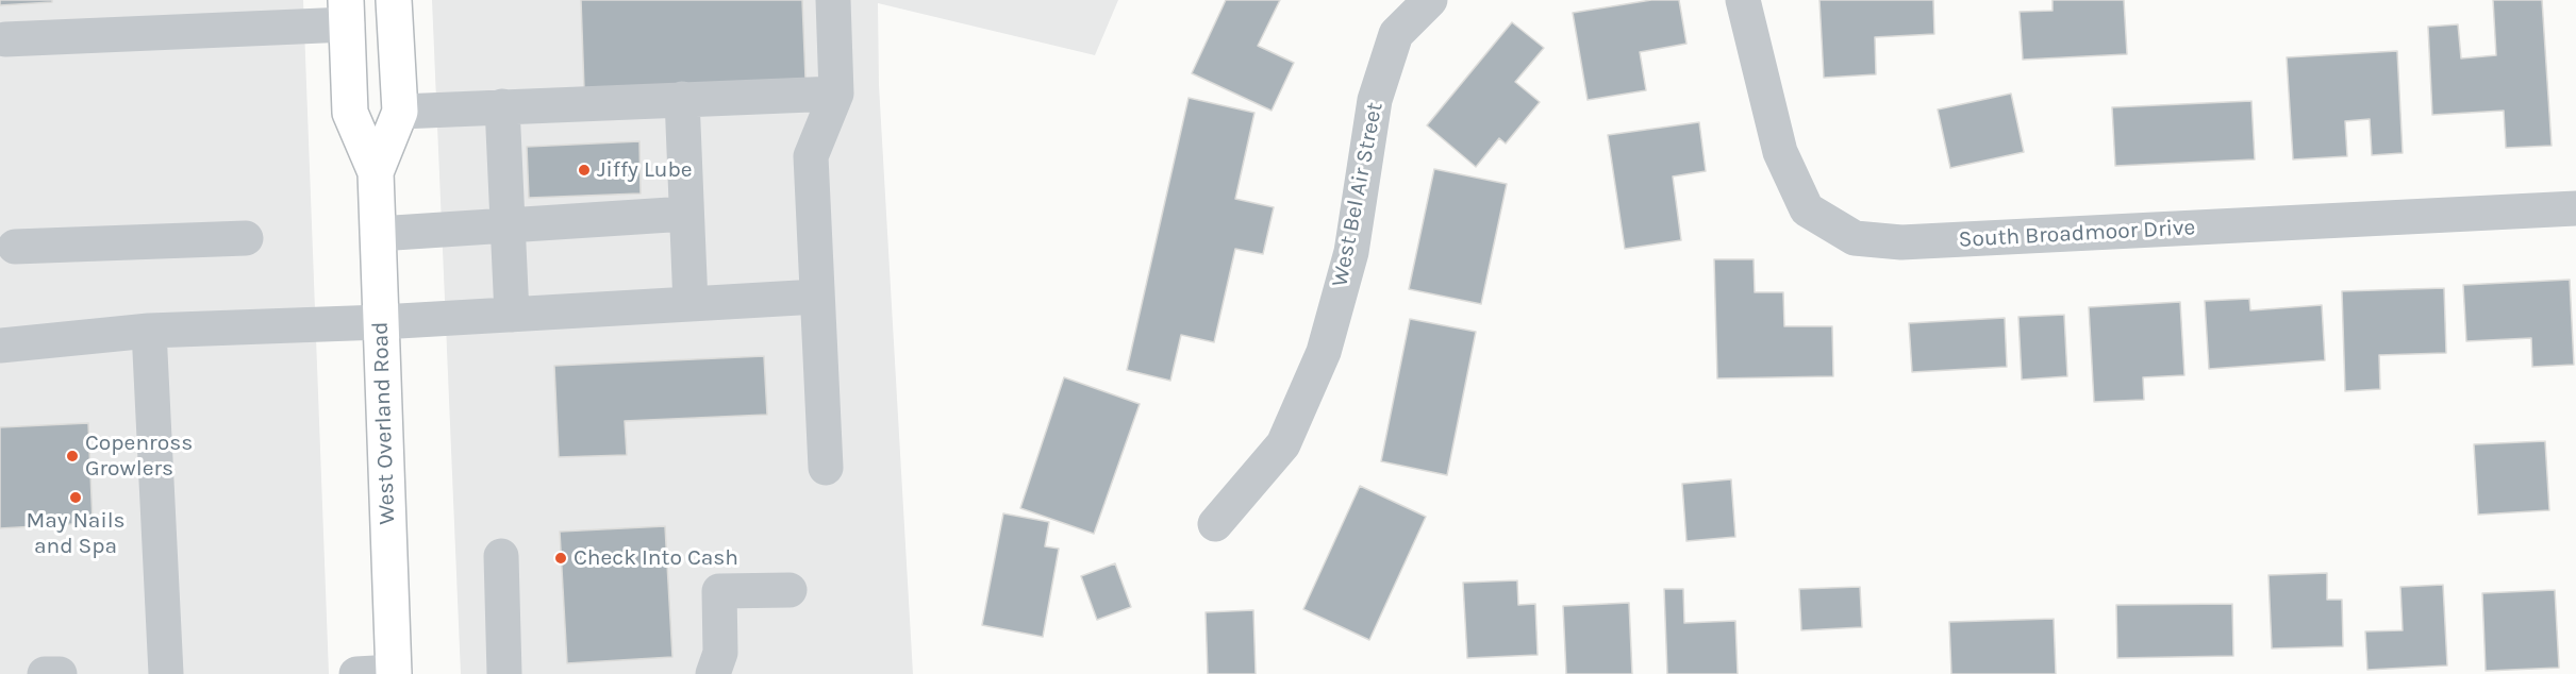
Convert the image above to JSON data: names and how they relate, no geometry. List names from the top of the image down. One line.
{"streets":{"main road":["West Overland Road"],"street":["West Bel Air Street","South Broadmoor Drive"]},"places":["Jiffy Lube","Copenross Growlers","May Nails and Spa","Check Into Cash"]}
